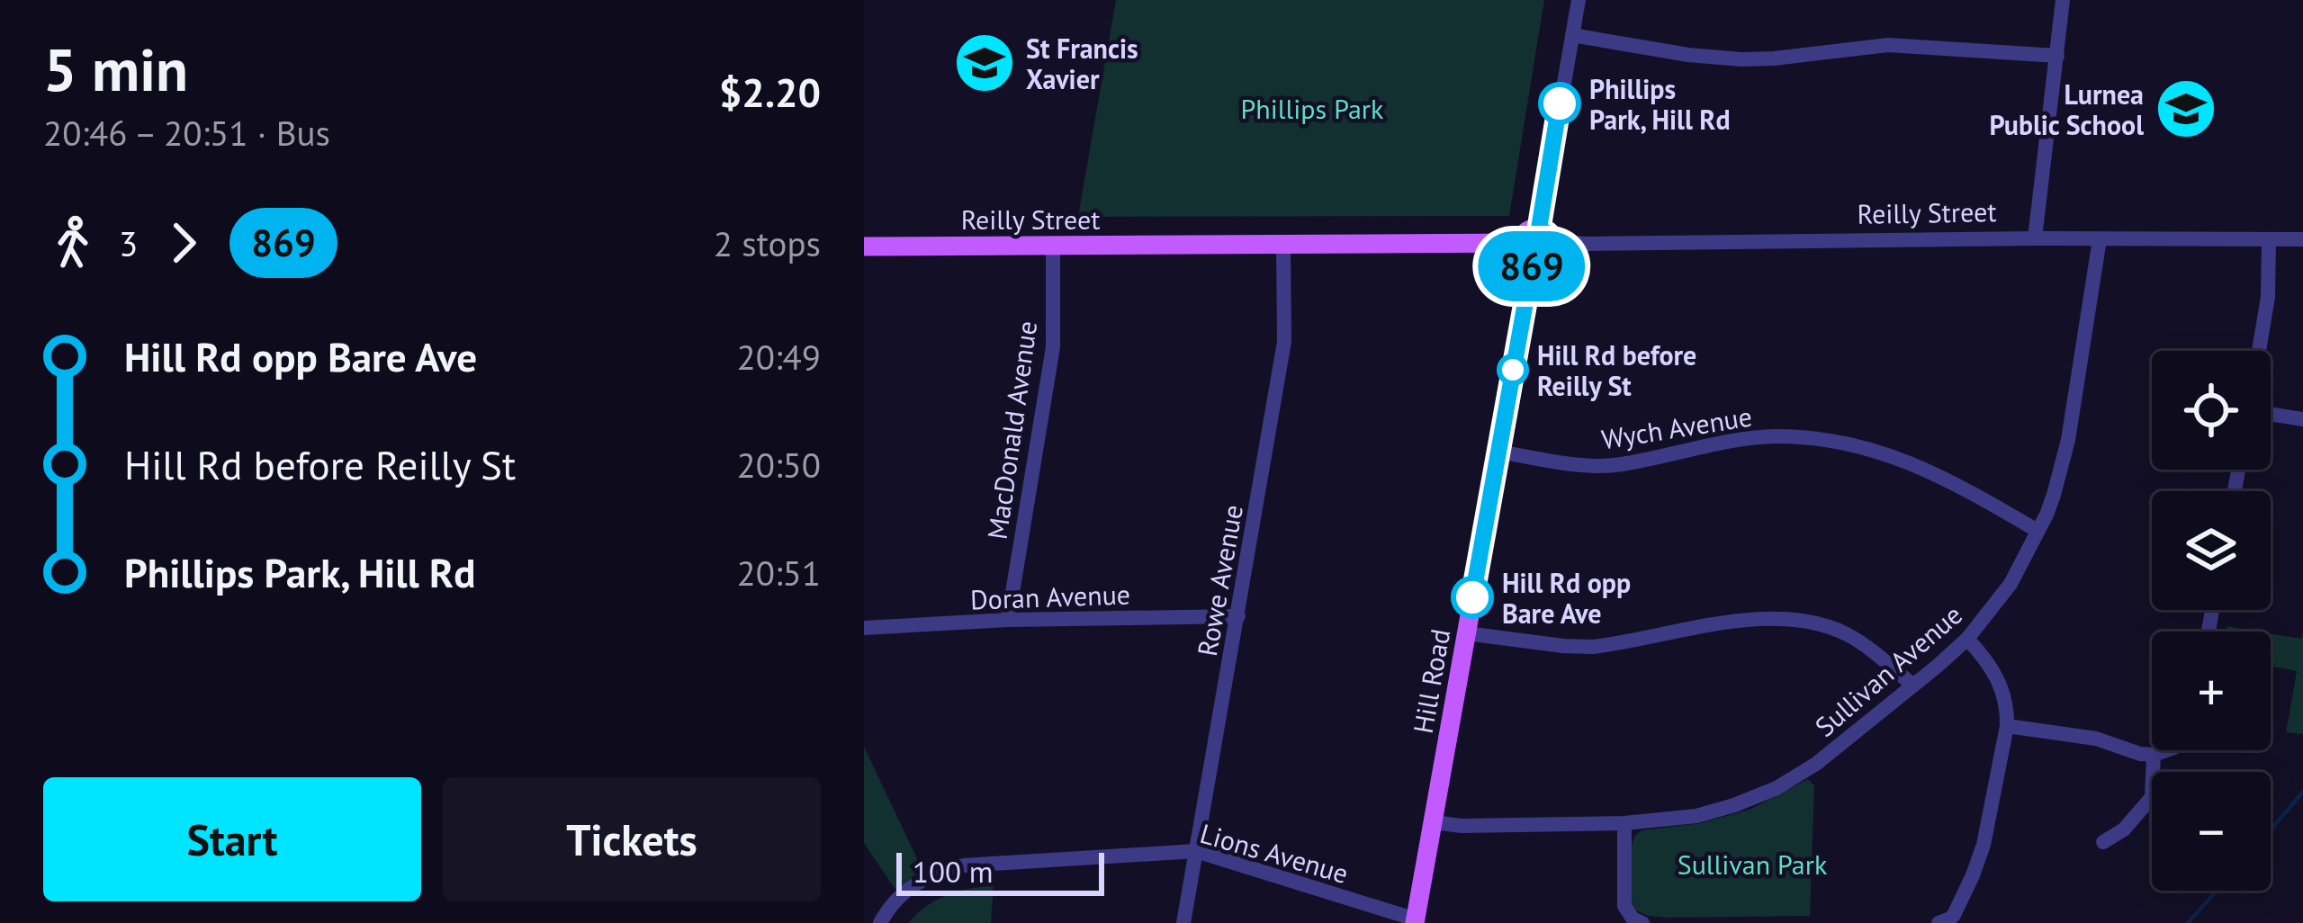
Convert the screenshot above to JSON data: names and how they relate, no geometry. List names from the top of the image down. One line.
{"streets":{"main road":["Reilly Street","Hill Road"],"street":["Wych Avenue","MacDonald Avenue","Rowe Avenue","Doran Avenue","Sullivan Avenue","Lions Avenue"]},"crossings":[["Reilly Street","MacDonald Avenue"],["Reilly Street","Rowe Avenue"],["Reilly Street","Sullivan Avenue"],["Reilly Street","Hill Road"],["Wych Avenue","Sullivan Avenue"],["Wych Avenue","Hill Road"],["MacDonald Avenue","Doran Avenue"],["Rowe Avenue","Doran Avenue"],["Rowe Avenue","Lions Avenue"],["Sullivan Avenue","Hill Road"],["Hill Road","Lions Avenue"]],"parks":["Phillips Park","Sullivan Park"],"places":{"school or university":["St Francis Xavier","Lurnea Public School"],"other":["Phillips Park, Hill Rd","Hill Rd before Reilly St","Hill Rd opp Bare Ave"]},"lines":["bus line 869"],"scale_bar":"100 m","page":{"heading":["5 min","20:46 – 20:51 · Bus","$2.20"],"on_map":"869","legs":["3","869","2 stops"],"list":[{"name":"Hill Rd opp Bare Ave","value":"20:49"},{"name":"Hill Rd before Reilly St","value":"20:50"},{"name":"Phillips Park, Hill Rd","value":"20:51"}],"map_buttons":["+","−"],"buttons":["Start","Tickets"],"scale":"100 m"}}
